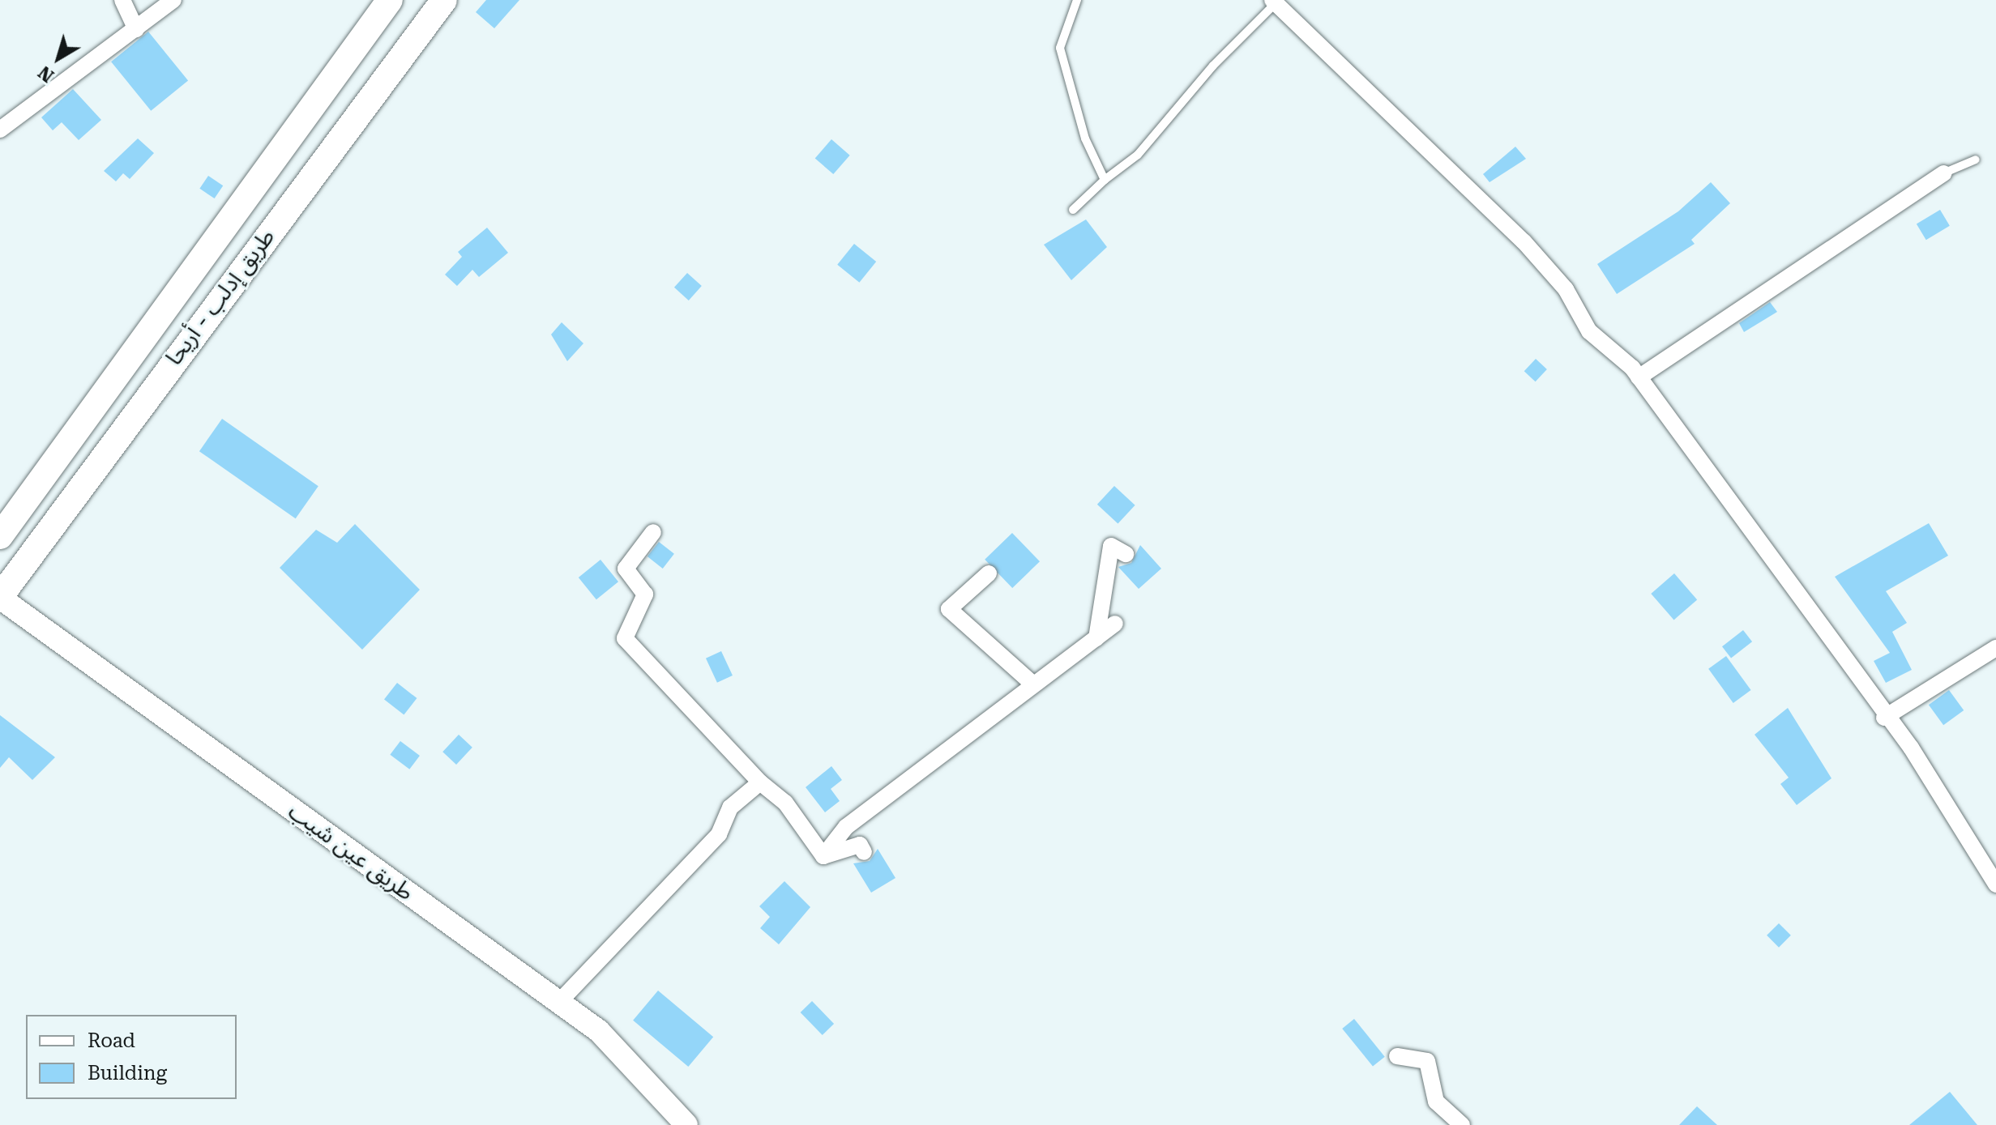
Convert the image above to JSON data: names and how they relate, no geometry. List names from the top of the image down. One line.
{"streets":{"main road":["طريق إدلب - أريحا","طريق عين شيب"]},"crossings":[["طريق إدلب - أريحا","طريق عين شيب"]],"legend":["Road","Building"],"north":"bottom left"}
